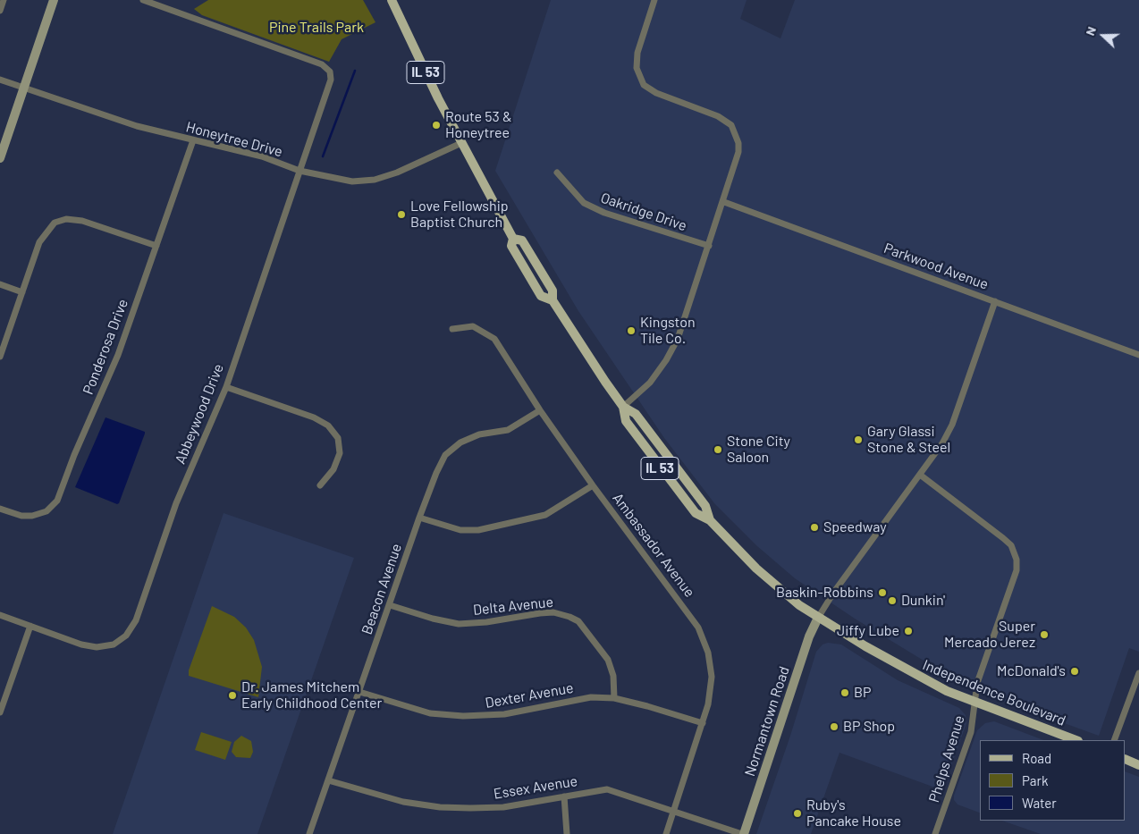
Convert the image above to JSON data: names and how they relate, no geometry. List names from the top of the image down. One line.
{"streets":{"main road":["IL 53","Independence Boulevard","Normantown Road"],"street":["Honeytree Drive","Oakridge Drive","Parkwood Avenue","Ponderosa Drive","Abbeywood Drive","Ambassador Avenue","Beacon Avenue","Delta Avenue","Dexter Avenue","Phelps Avenue","Essex Avenue"]},"crossings":[["Honeytree Drive","Ponderosa Drive"],["Honeytree Drive","Abbeywood Drive"],["Honeytree Drive","Independence Boulevard"],["Ambassador Avenue","Beacon Avenue"],["Ambassador Avenue","Dexter Avenue"],["Ambassador Avenue","Essex Avenue"],["Beacon Avenue","Delta Avenue"],["Beacon Avenue","Dexter Avenue"],["Beacon Avenue","Essex Avenue"],["Delta Avenue","Dexter Avenue"],["Independence Boulevard","Normantown Road"],["Independence Boulevard","Phelps Avenue"],["Normantown Road","Essex Avenue"]],"parks":["Pine Trails Park"],"places":["Route 53 & Honeytree","Love Fellowship Baptist Church","Kingston Tile Co.","Gary Glassi Stone & Steel","Stone City Saloon","Speedway","Baskin-Robbins","Dunkin'","Jiffy Lube","Super Mercado Jerez","McDonald's","BP","Dr. James Mitchem Early Childhood Center","BP Shop","Ruby's Pancake House"],"legend":["Road","Park","Water"],"north":"left"}
